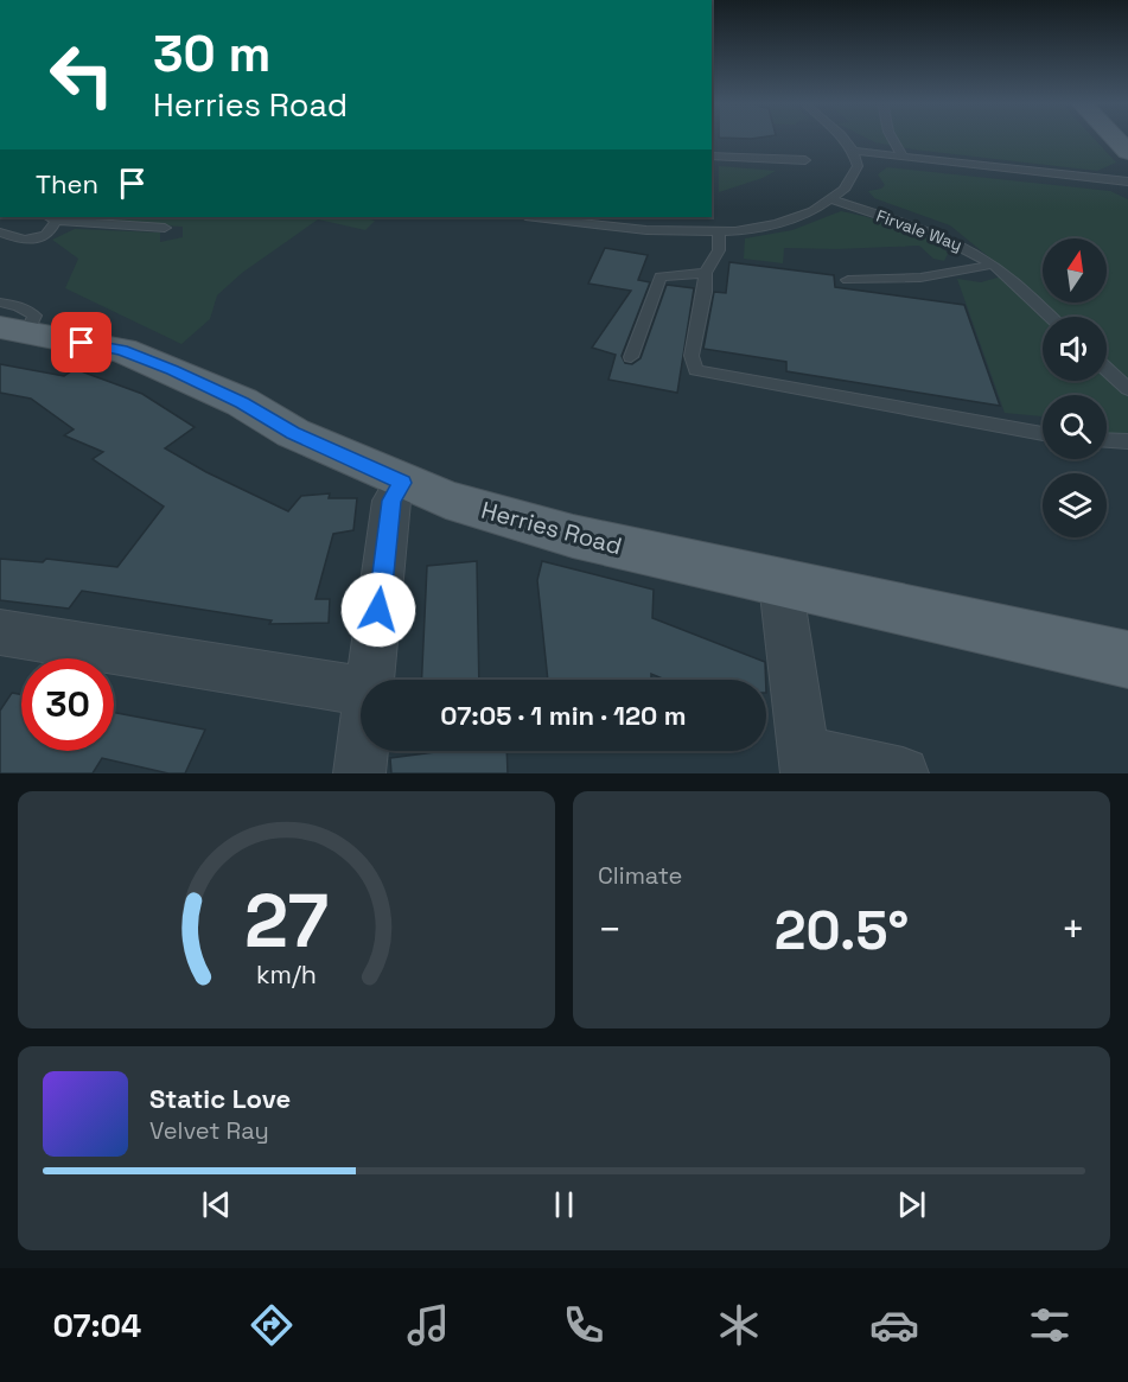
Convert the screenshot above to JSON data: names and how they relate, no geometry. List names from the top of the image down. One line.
{"streets":{"main road":["Herries Road"],"lane":["Firvale Way"]},"north":"top","page":{"turn":["30 m","Herries Road"],"then":"Then","limit":"30","trip":"07:05 · 1 min · 120 m","tile":"Climate","heat":["−","20.5°","+"],"song":["Static Love","Velvet Ray"],"tabs":"07:04","gauge":["27","km/h"]}}
